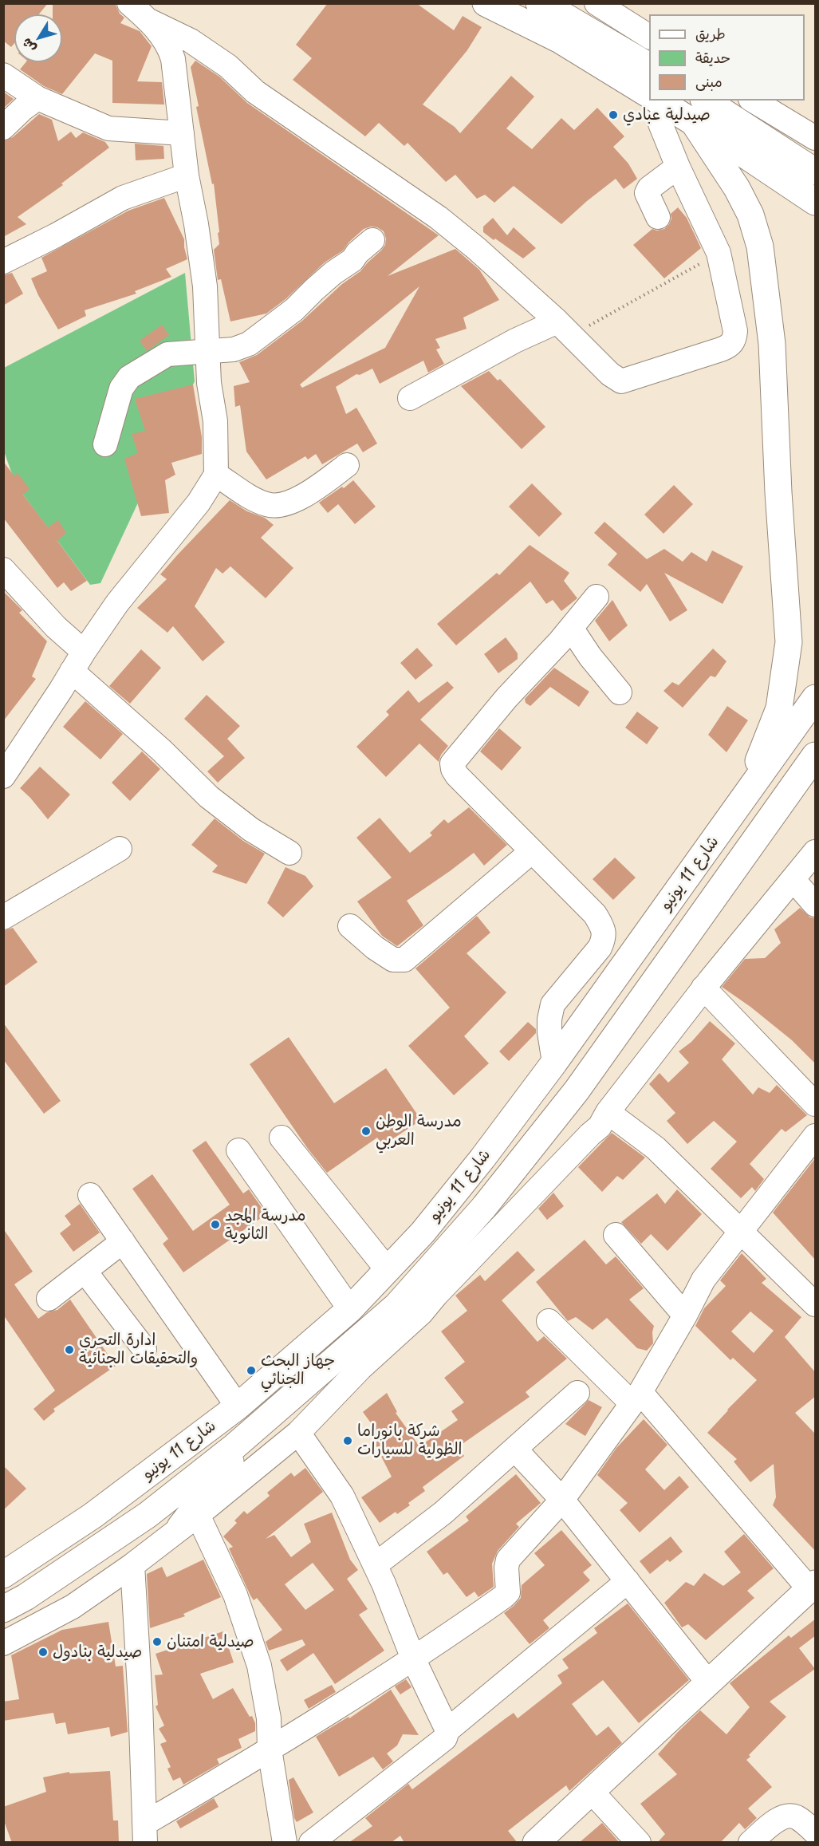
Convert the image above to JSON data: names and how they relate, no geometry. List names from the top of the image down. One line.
{"streets":{"main road":["شارع 11 يونيو"]},"places":["صيدلية عبادي","مدرسة الوطن العربي","مدرسة المجد الثانوية","ادارة التحري والتحقيقات الجنائية","جهاز البحث الجنائي","شركة بانوراما الظولية للسيارات","صيدلية امتنان","صيدلية بنادول"],"legend":["طريق","حديقة","مبنى"],"north":"bottom left"}
